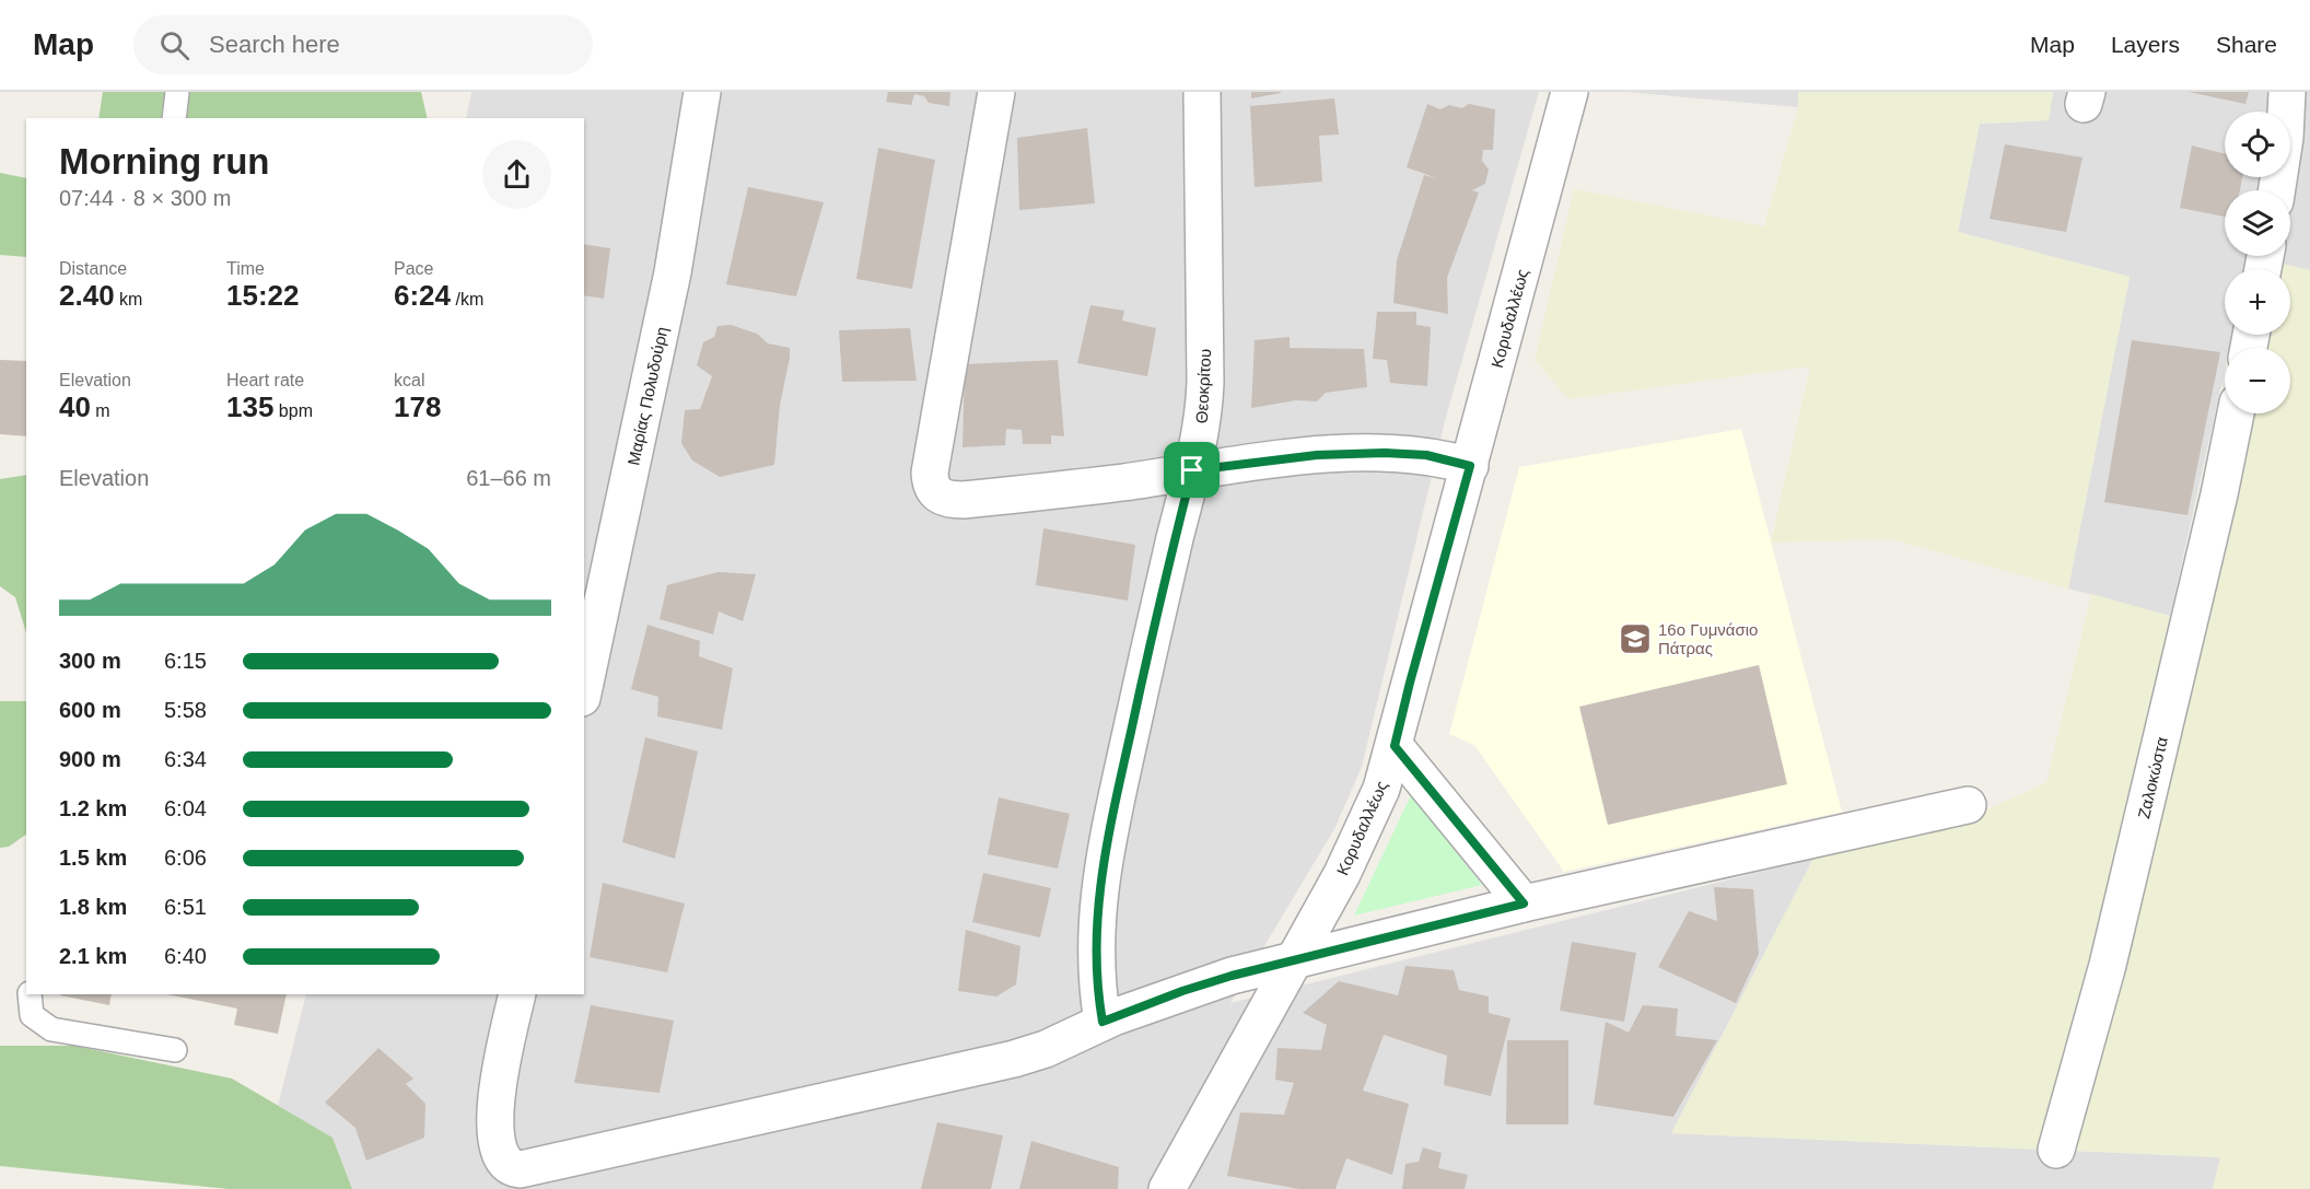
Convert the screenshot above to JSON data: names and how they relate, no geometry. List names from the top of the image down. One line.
{"streets":{"street":["Κορυδαλλέως","Θεοκρίτου","Μαρίας Πολυδούρη","Ζαλοκώστα"]},"places":{"school or university":["16ο Γυμνάσιο Πάτρας"]},"page":{"header":"Map","search":"Search here","nav":["Map","Layers","Share"],"map_buttons":["+","−"],"heading":["Morning run","07:44 · 8 × 300 m"],"stats":[["Distance","2.40 km"],["Time","15:22"],["Pace","6:24 /km"],["Elevation","40 m"],["Heart rate","135 bpm"],["kcal","178"]],"chart":["Elevation","61–66 m"],"list":[{"name":"300 m","note":"6:15"},{"name":"600 m","note":"5:58"},{"name":"900 m","note":"6:34"},{"name":"1.2 km","note":"6:04"},{"name":"1.5 km","note":"6:06"},{"name":"1.8 km","note":"6:51"},{"name":"2.1 km","note":"6:40"}]}}
